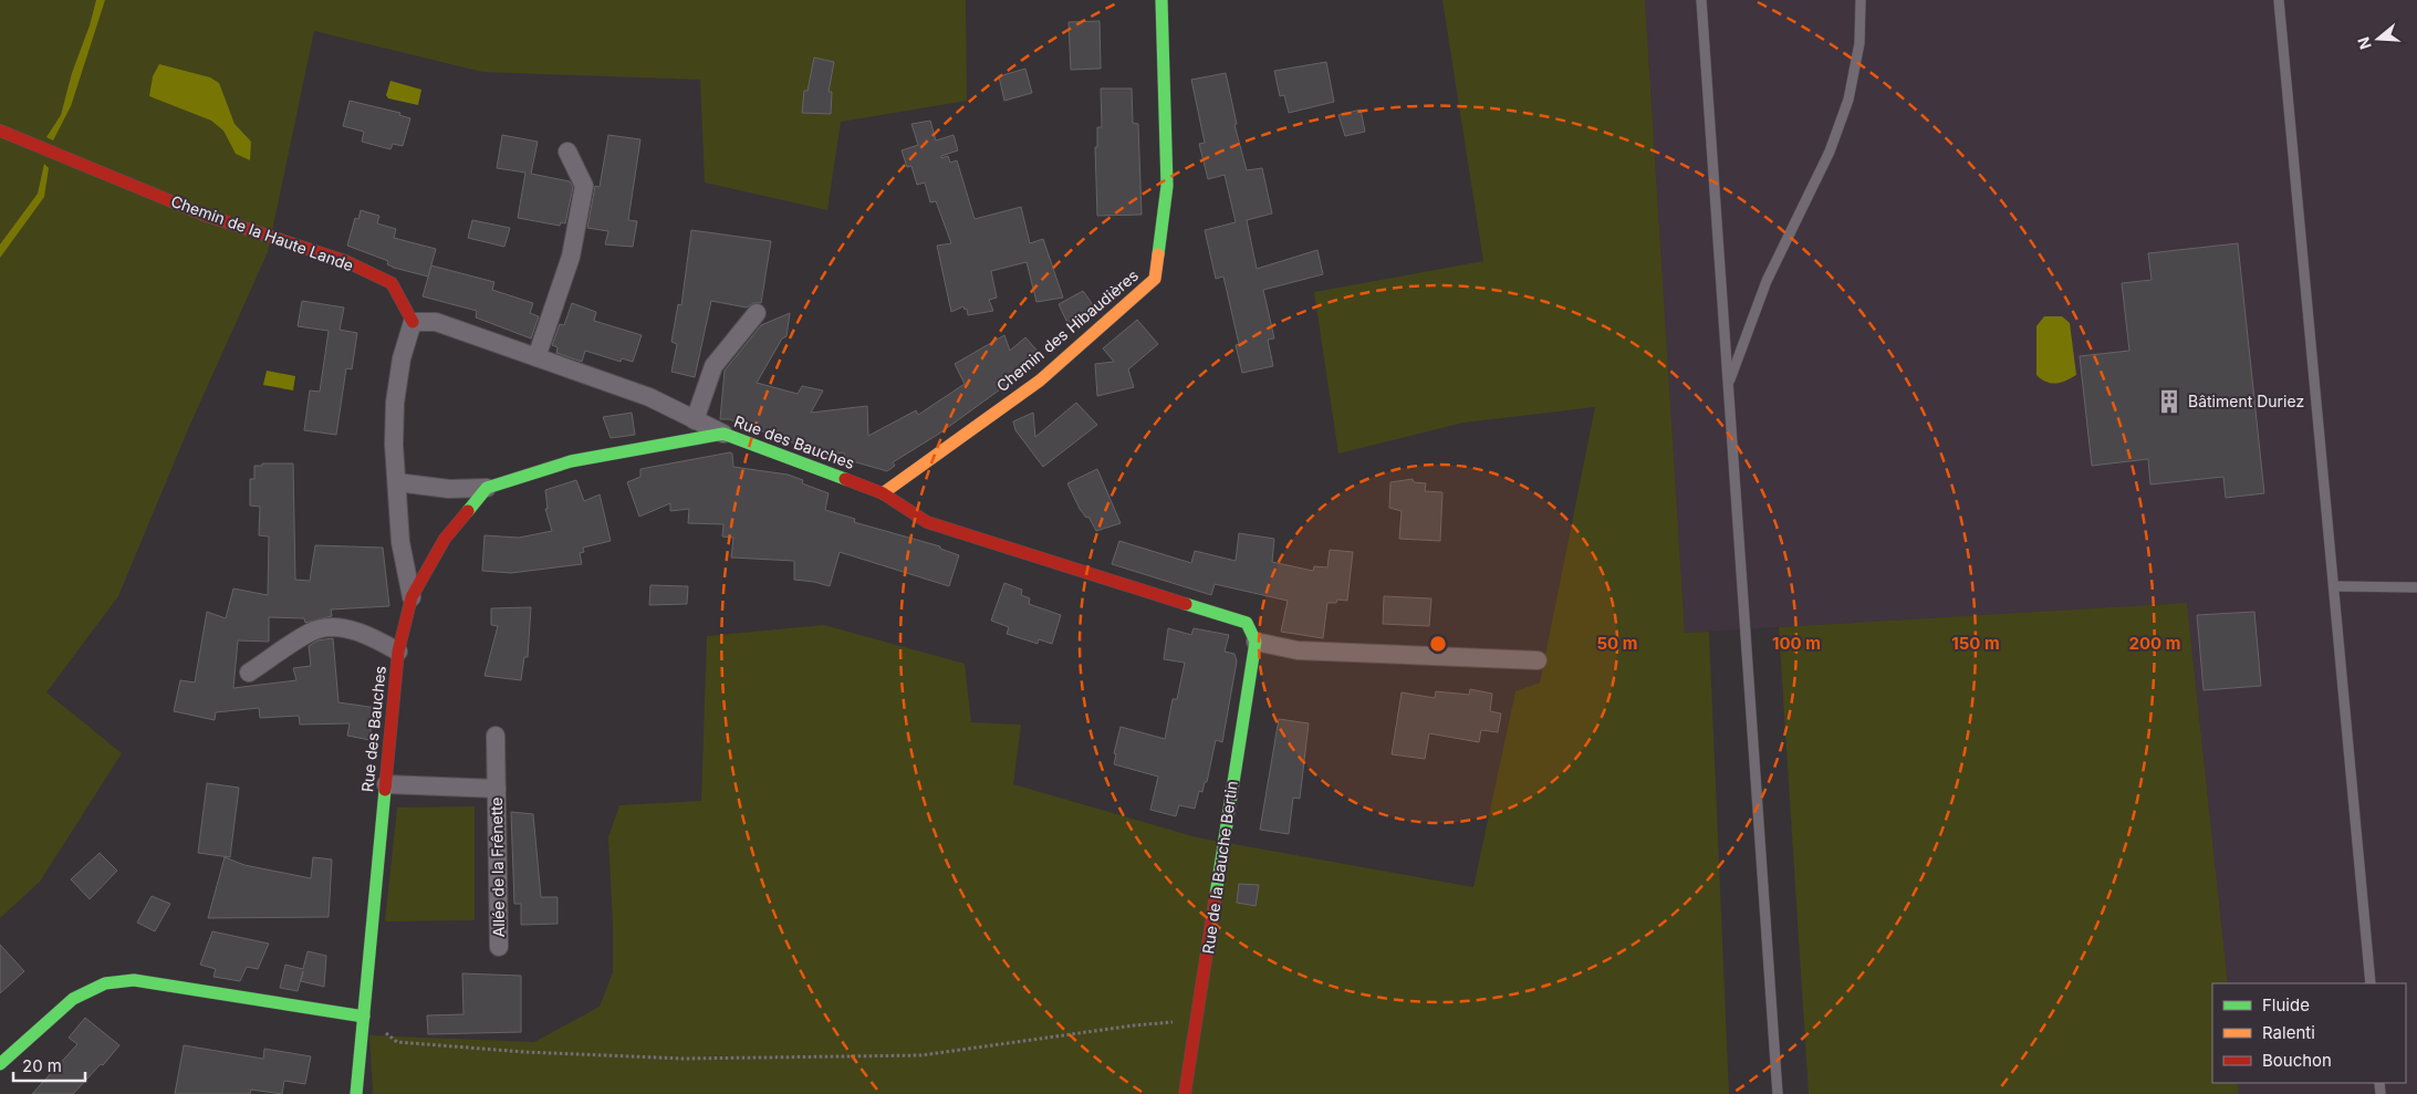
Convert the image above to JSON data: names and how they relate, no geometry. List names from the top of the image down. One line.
{"streets":{"street":["Chemin de la Haute Lande","Chemin des Hibaudières","Rue des Bauches","Allée de la Frênette","Rue de la Bauche Bertin"]},"crossings":[["Chemin des Hibaudières","Rue des Bauches"],["Rue des Bauches","Allée de la Frênette"]],"places":{"building":["Bâtiment Duriez"]},"legend":["Fluide","Ralenti","Bouchon"],"scale_bar":"20 m","north":"left","rings":["50 m","100 m","150 m","200 m"]}
